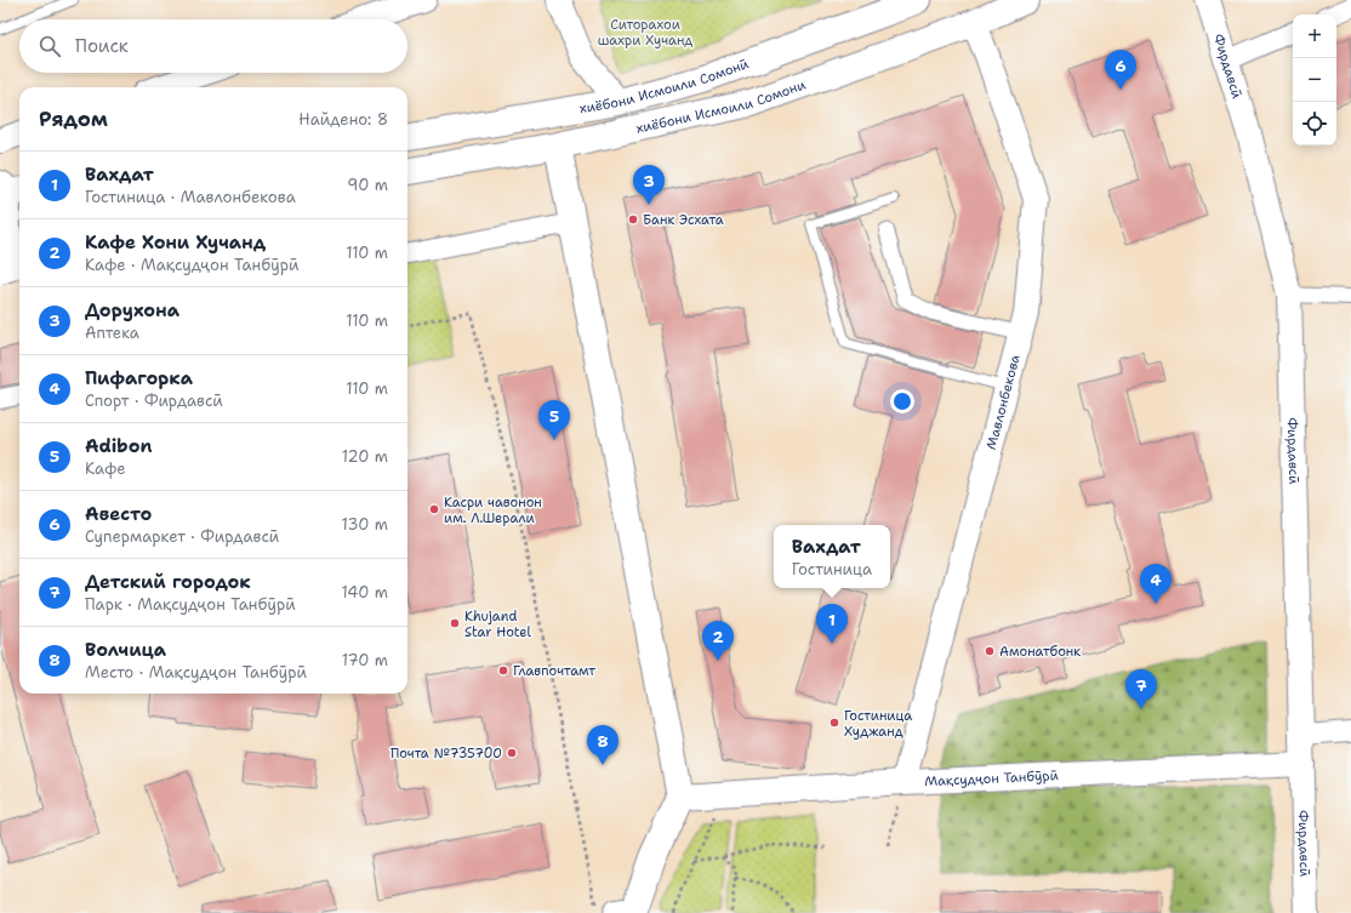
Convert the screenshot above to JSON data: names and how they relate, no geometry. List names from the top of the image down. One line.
{"streets":{"main road":["хиёбони Исмоили Сомонӣ","хиёбони Исмоили Сомони"],"street":["Фирдавсӣ","Мавлонбекова","Мақсудҷон Танбӯрӣ"]},"crossings":[["Фирдавсӣ","Мақсудҷон Танбӯрӣ"],["хиёбони Исмоили Сомони","Мавлонбекова"],["Мавлонбекова","Мақсудҷон Танбӯрӣ"]],"parks":["Ситорахои шахри Хучанд"],"places":["Банк Эсхата","Касри чавонон им. Л.Шерали","Khujand Star Hotel","Амонатбонк","Главпочтамт","Гостиница Худжанд","Почта №735700"],"page":{"map_buttons":["+","−"],"search":"Поиск","pins":["6","3","5","4","1","2","7","8"],"heading":["Рядом","Найдено: 8"],"list":[{"mark":"1","name":"Вахдат","note":"Гостиница · Мавлонбекова","value":"90 m"},{"mark":"2","name":"Кафе Хони Хучанд","note":"Кафе · Мақсудҷон Танбӯрӣ","value":"110 m"},{"mark":"3","name":"Дорухона","note":"Аптека","value":"110 m"},{"mark":"4","name":"Пифагорка","note":"Спорт · Фирдавсӣ","value":"110 m"},{"mark":"5","name":"Adibon","note":"Кафе","value":"120 m"},{"mark":"6","name":"Авесто","note":"Супермаркет · Фирдавсӣ","value":"130 m"},{"mark":"7","name":"Детский городок","note":"Парк · Мақсудҷон Танбӯрӣ","value":"140 m"},{"mark":"8","name":"Волчица","note":"Место · Мақсудҷон Танбӯрӣ","value":"170 m"}],"popup":["Вахдат","Гостиница"]}}
